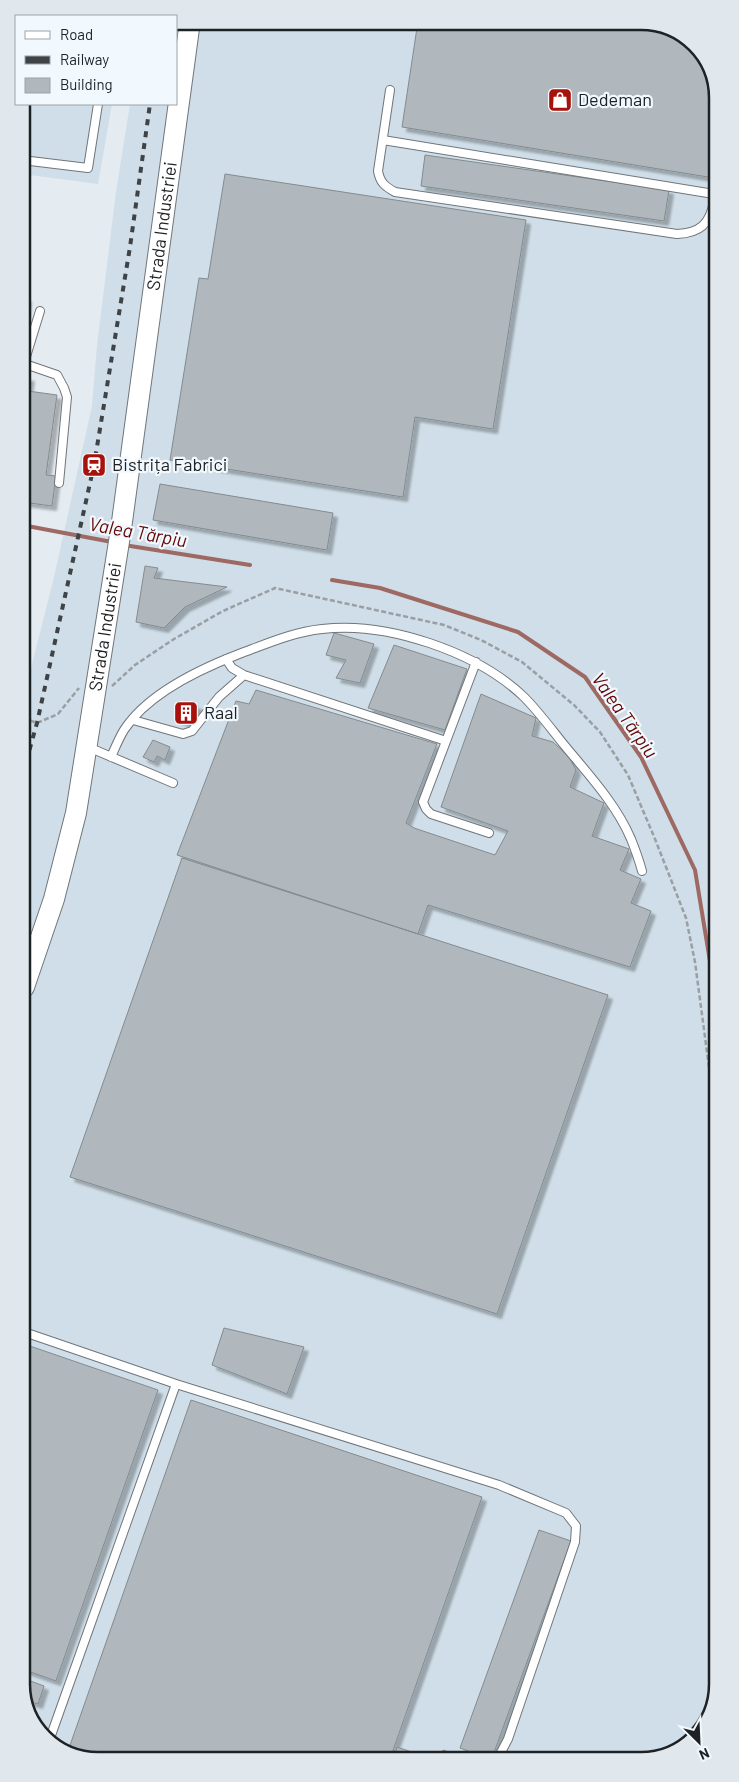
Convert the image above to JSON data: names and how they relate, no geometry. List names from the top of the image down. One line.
{"streets":{"street":["Strada Industriei"]},"water":["Valea Tărpiu"],"places":{"shop":["Dedeman"],"station":["Bistrița Fabrici"],"building":["Raal"]},"legend":["Road","Railway","Building"],"north":"bottom right"}
